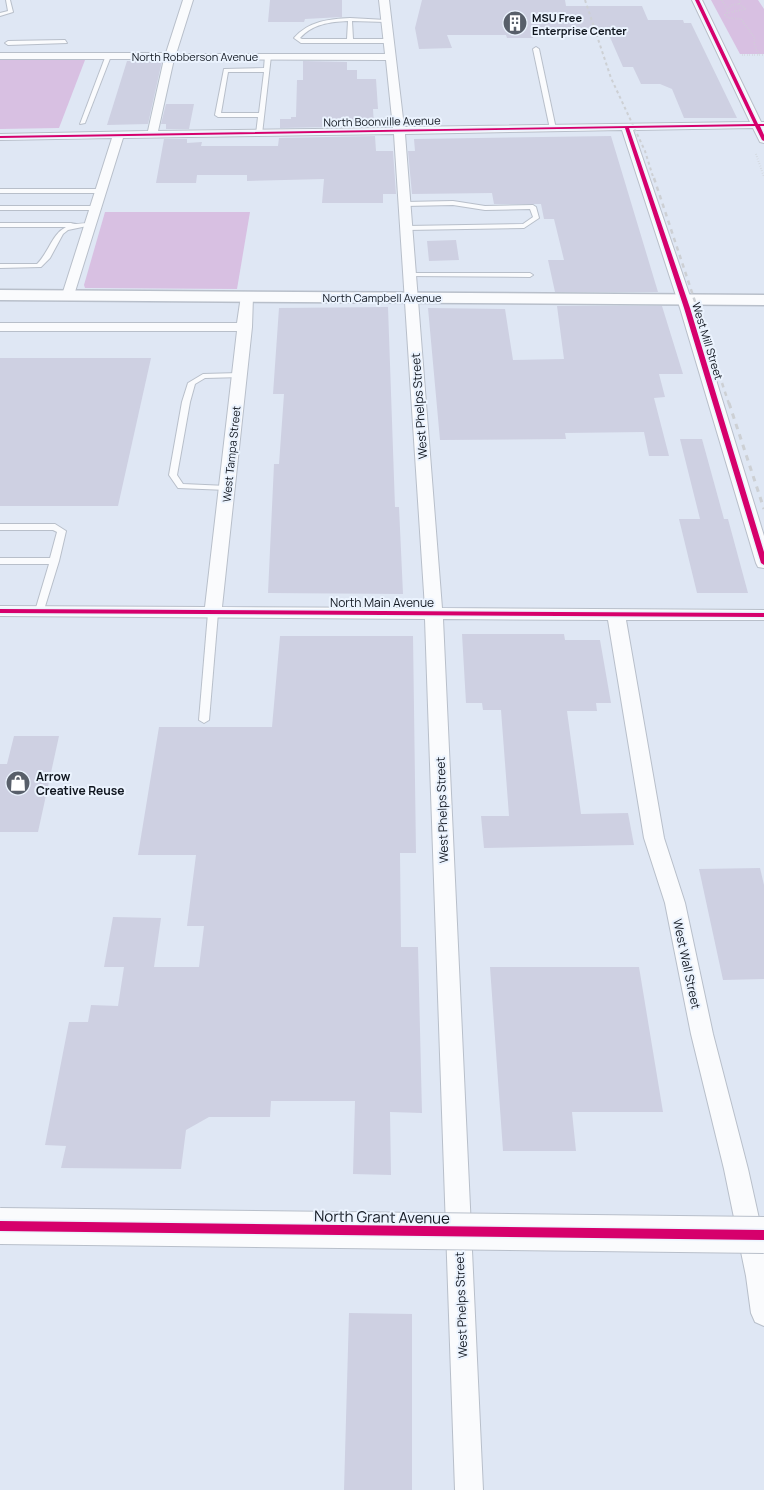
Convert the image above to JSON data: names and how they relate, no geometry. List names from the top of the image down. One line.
{"streets":{"main road":["North Campbell Avenue","North Grant Avenue"],"street":["North Robberson Avenue","North Boonville Avenue","West Mill Street","West Phelps Street","West Tampa Street","North Main Avenue","West Wall Street"]},"crossings":[["North Robberson Avenue","West Phelps Street"],["North Boonville Avenue","West Mill Street"],["North Boonville Avenue","West Phelps Street"],["North Campbell Avenue","West Mill Street"],["North Campbell Avenue","West Phelps Street"],["North Campbell Avenue","West Tampa Street"],["West Phelps Street","North Main Avenue"],["West Tampa Street","North Main Avenue"],["North Main Avenue","West Wall Street"]],"places":{"building":["MSU Free Enterprise Center"],"shop":["Arrow Creative Reuse"]}}
